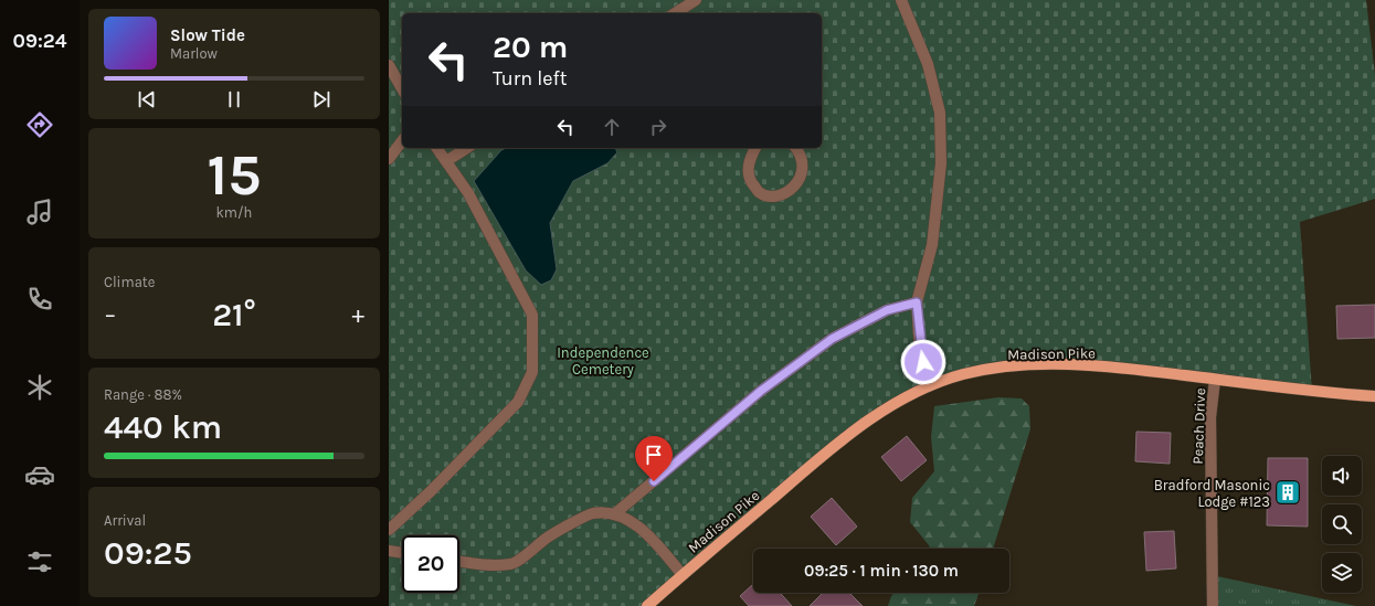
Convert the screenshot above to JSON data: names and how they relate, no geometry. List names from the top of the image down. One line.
{"streets":{"main road":["Madison Pike"],"street":["Peach Drive"]},"crossings":[["Madison Pike","Peach Drive"]],"parks":["Independence Cemetery"],"places":{"building":["Bradford Masonic Lodge #123"]},"page":{"tabs":"09:24","turn":["20 m","Turn left"],"song":["Slow Tide","Marlow"],"tile":[["15","km/h"],"Climate",["Range · 88%","440 km"],["Arrival","09:25"]],"heat":["−","21°","+"],"limit":"20","trip":"09:25 · 1 min · 130 m"}}
